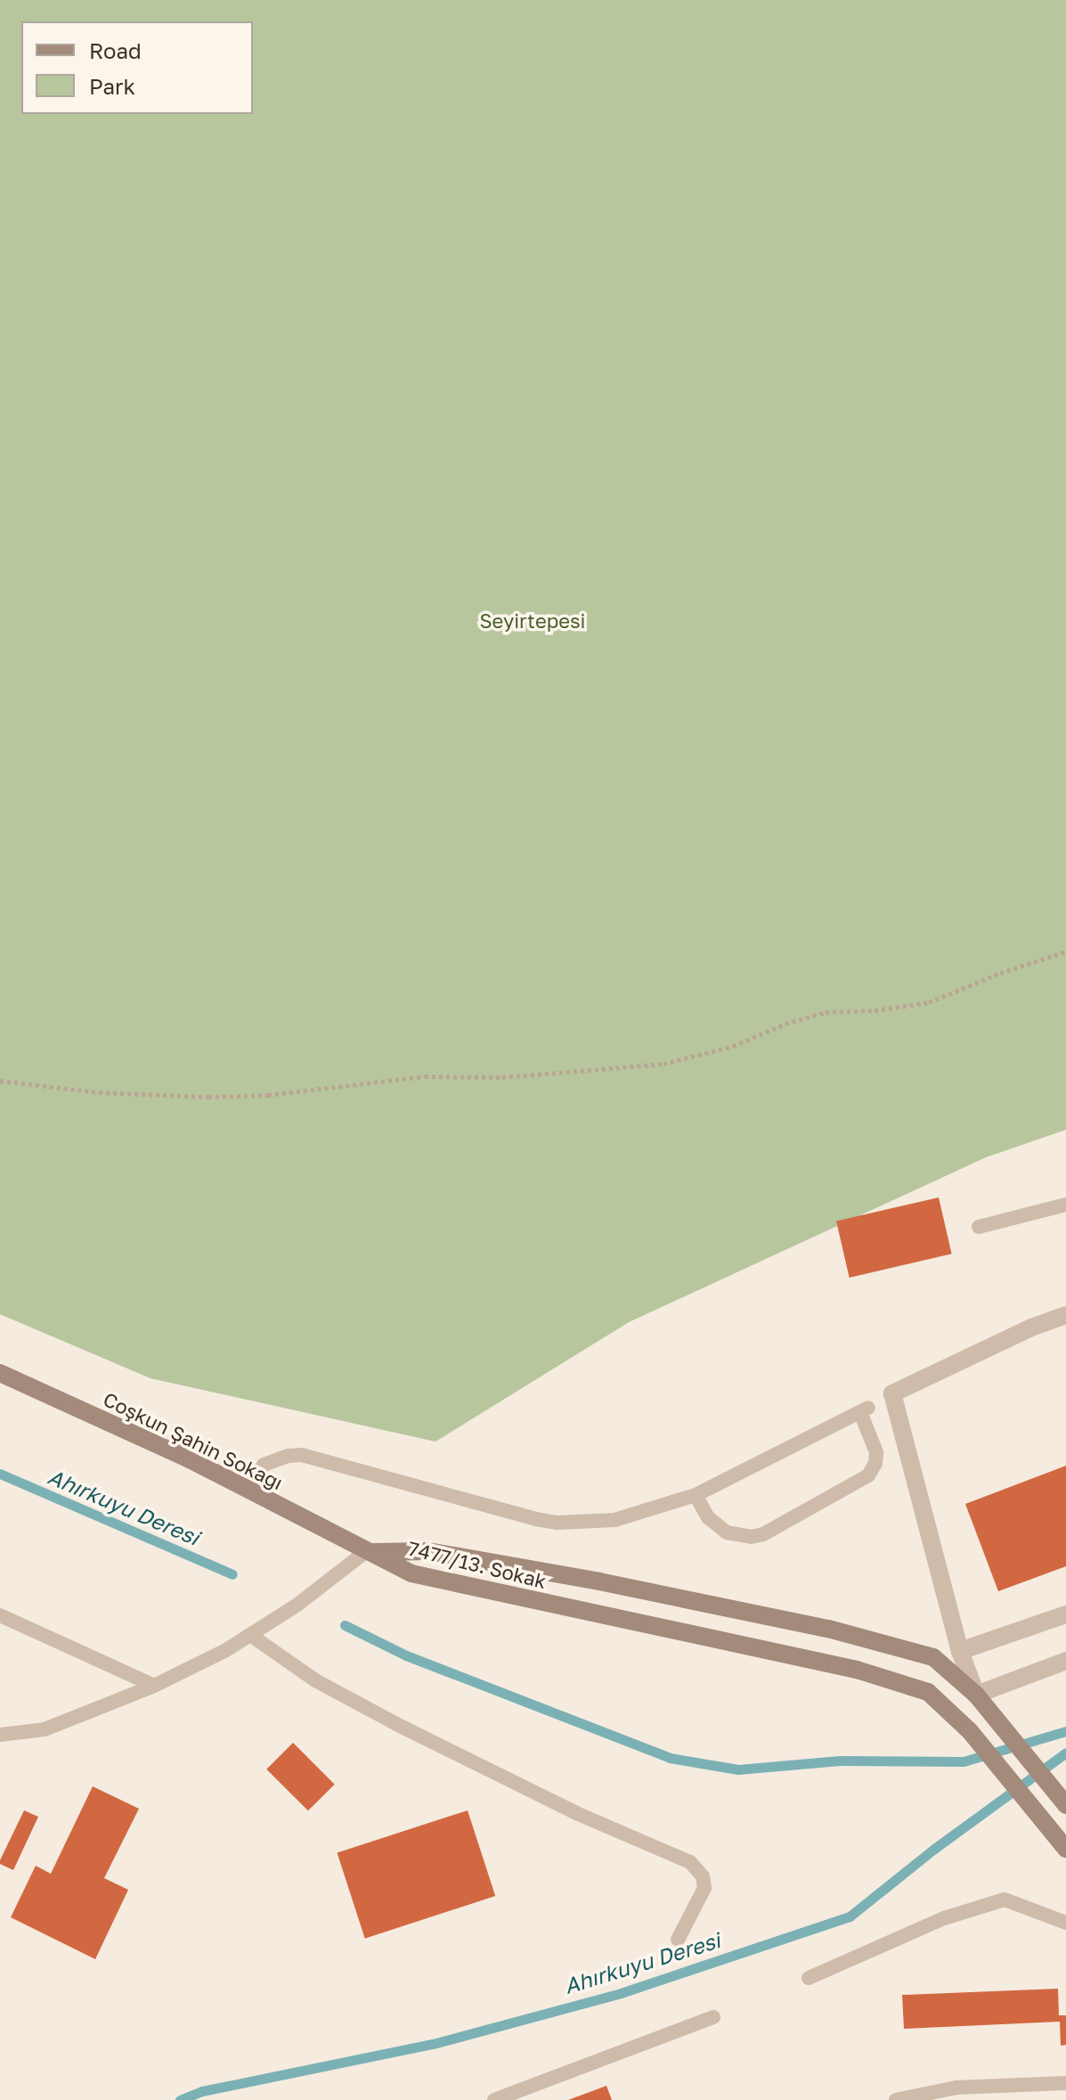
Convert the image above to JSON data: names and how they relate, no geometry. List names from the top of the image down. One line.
{"streets":{"street":["Coşkun Şahin Sokağı","7477/13. Sokak"]},"crossings":[["Coşkun Şahin Sokağı","7477/13. Sokak"]],"water":["Ahırkuyu Deresi"],"parks":["Seyirtepesi"],"legend":["Road","Park"]}
